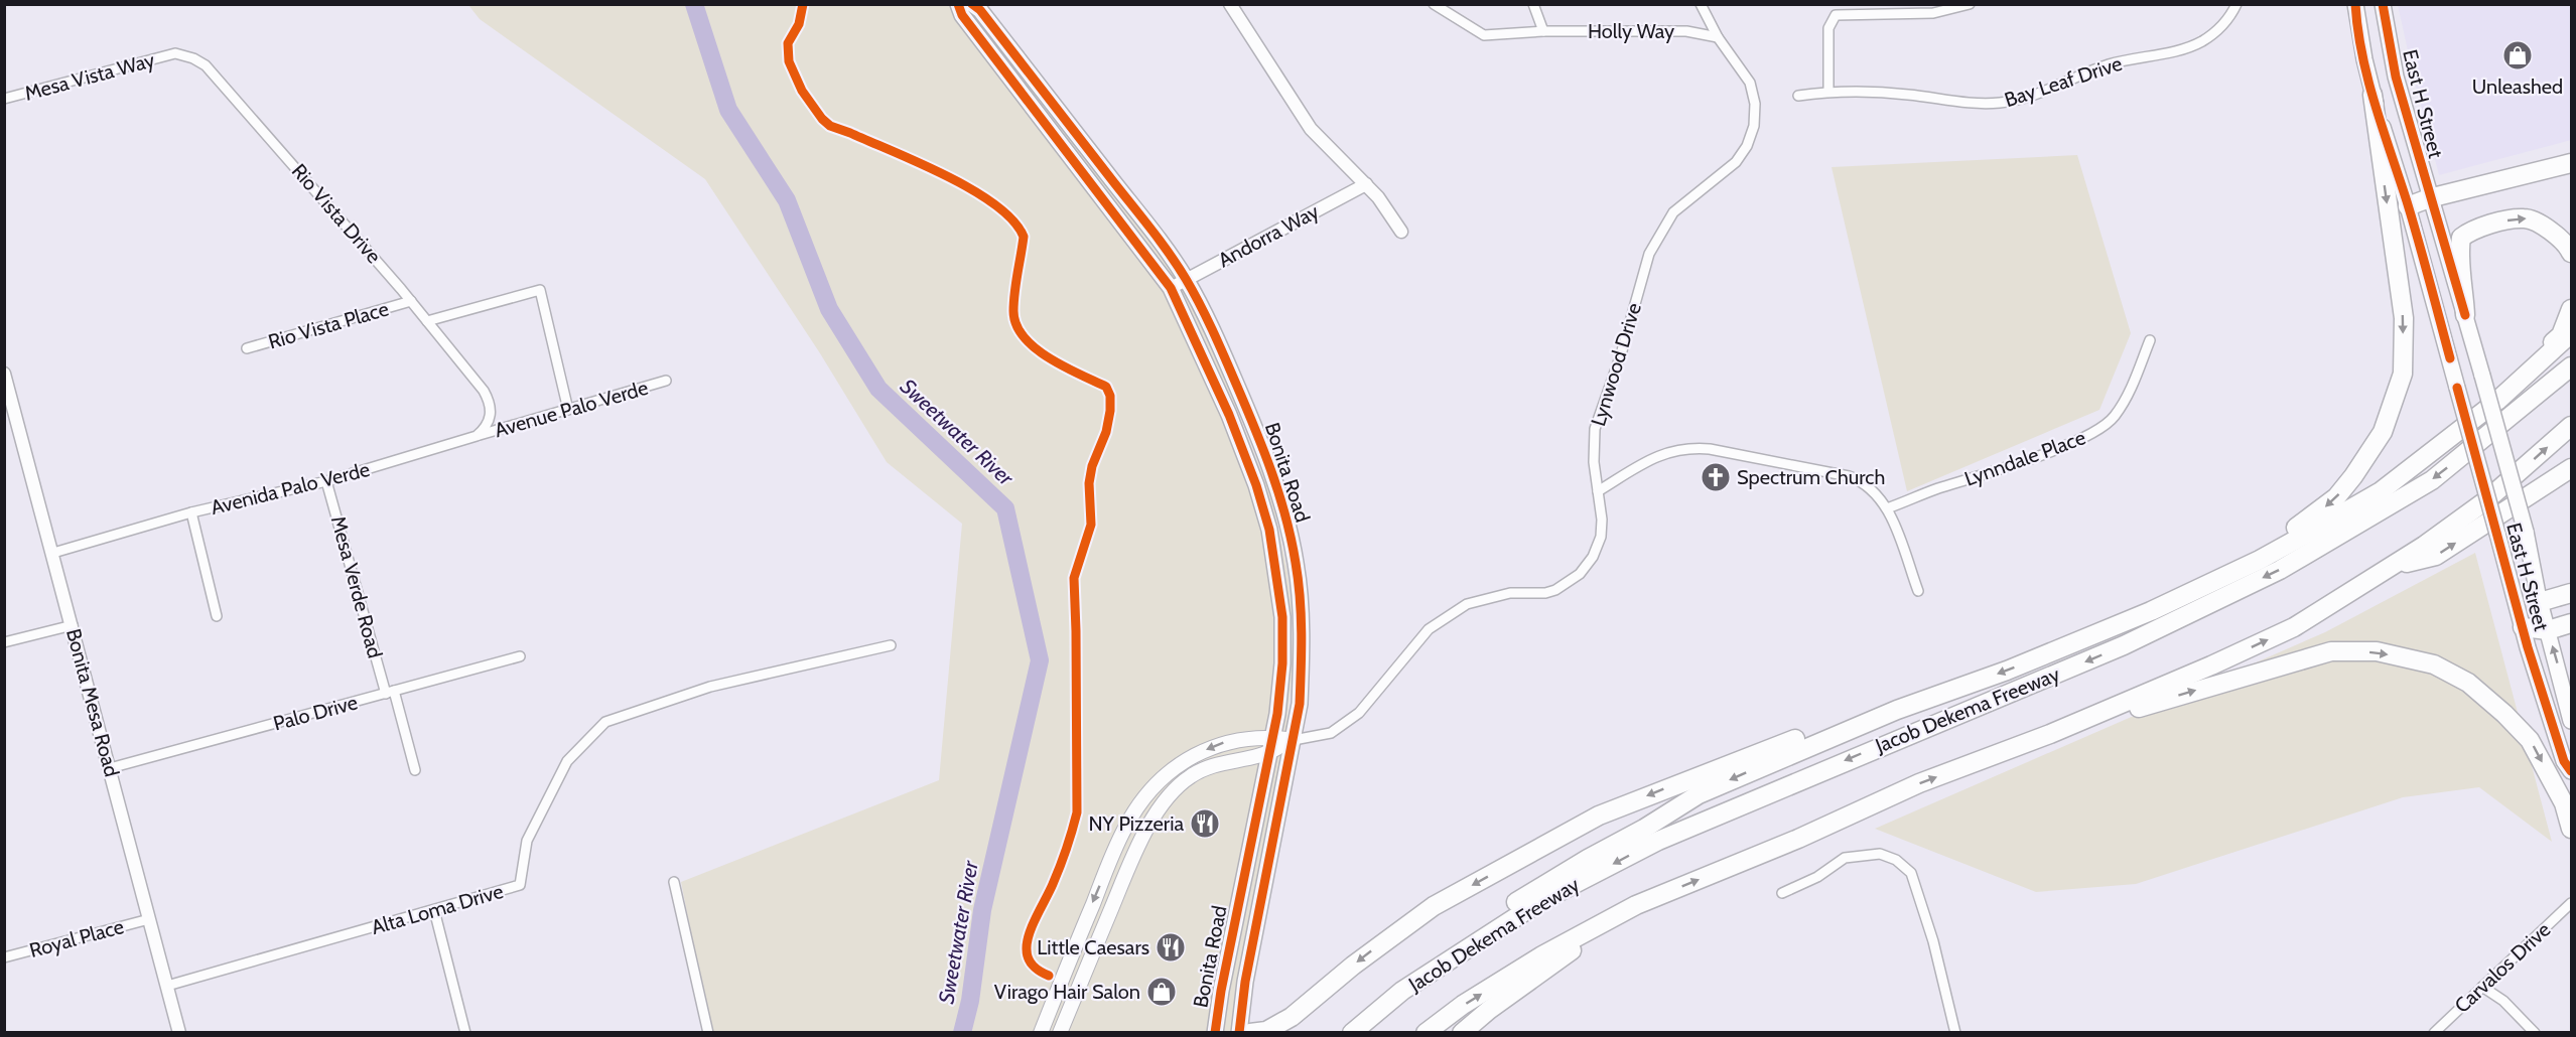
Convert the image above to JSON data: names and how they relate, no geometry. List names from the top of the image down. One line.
{"streets":{"highway":["Jacob Dekema Freeway"],"main road":["East H Street","Bonita Road"],"street":["Holly Way","Mesa Vista Way","Bay Leaf Drive","Rio Vista Drive","Andorra Way","Rio Vista Place","Lynwood Drive","Avenue Palo Verde","Lynndale Place","Avenida Palo Verde","Mesa Verde Road","Bonita Mesa Road","Palo Drive","Alta Loma Drive","Royal Place","Carvalos Drive"]},"crossings":[["Holly Way","Lynwood Drive"],["Mesa Vista Way","Rio Vista Drive"],["Rio Vista Drive","Rio Vista Place"],["Rio Vista Drive","Avenue Palo Verde"],["Rio Vista Drive","Avenida Palo Verde"],["Andorra Way","Bonita Road"],["Lynwood Drive","Bonita Road"],["Avenue Palo Verde","Avenida Palo Verde"],["Avenida Palo Verde","Mesa Verde Road"],["Avenida Palo Verde","Bonita Mesa Road"],["Mesa Verde Road","Palo Drive"],["Bonita Mesa Road","Palo Drive"],["Bonita Mesa Road","Alta Loma Drive"],["Bonita Mesa Road","Royal Place"]],"water":["Sweetwater River"],"places":{"shop":["Unleashed","Virago Hair Salon"],"church":["Spectrum Church"],"restaurant":["NY Pizzeria","Little Caesars"]}}
